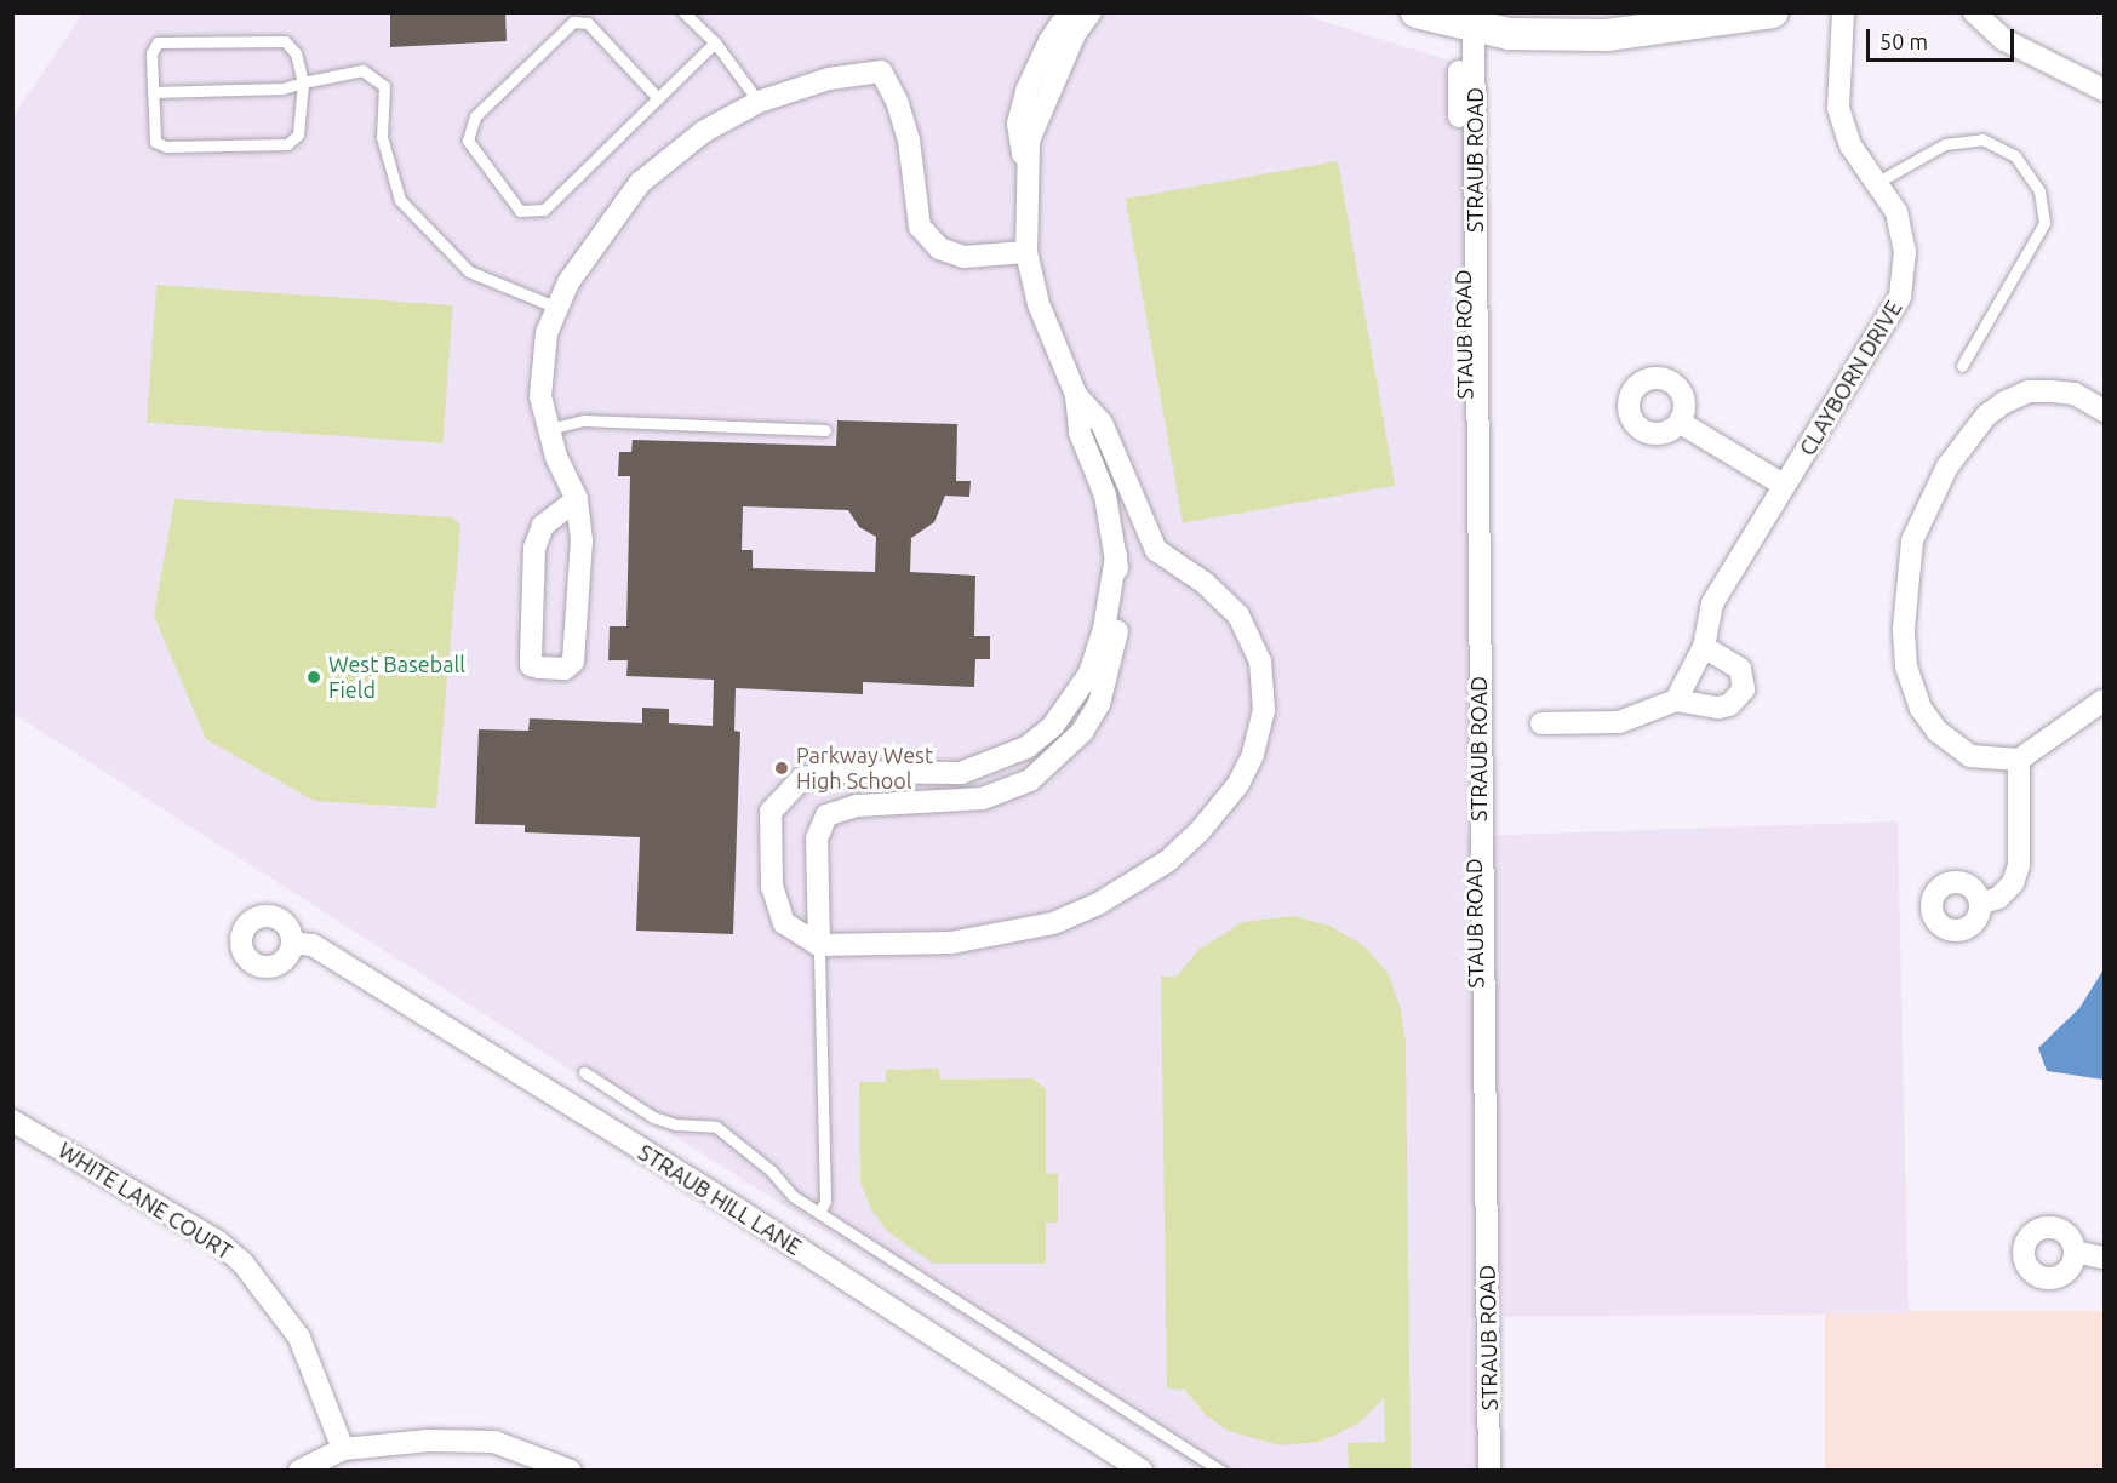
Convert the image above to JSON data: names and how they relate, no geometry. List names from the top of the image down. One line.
{"streets":{"street":["STRAUB ROAD","STAUB ROAD","CLAYBORN DRIVE","STRAUB HILL LANE","WHITE LANE COURT"]},"crossings":[["STRAUB ROAD","STAUB ROAD"]],"places":["West Baseball Field","Parkway West High School"],"scale_bar":"50 m"}
